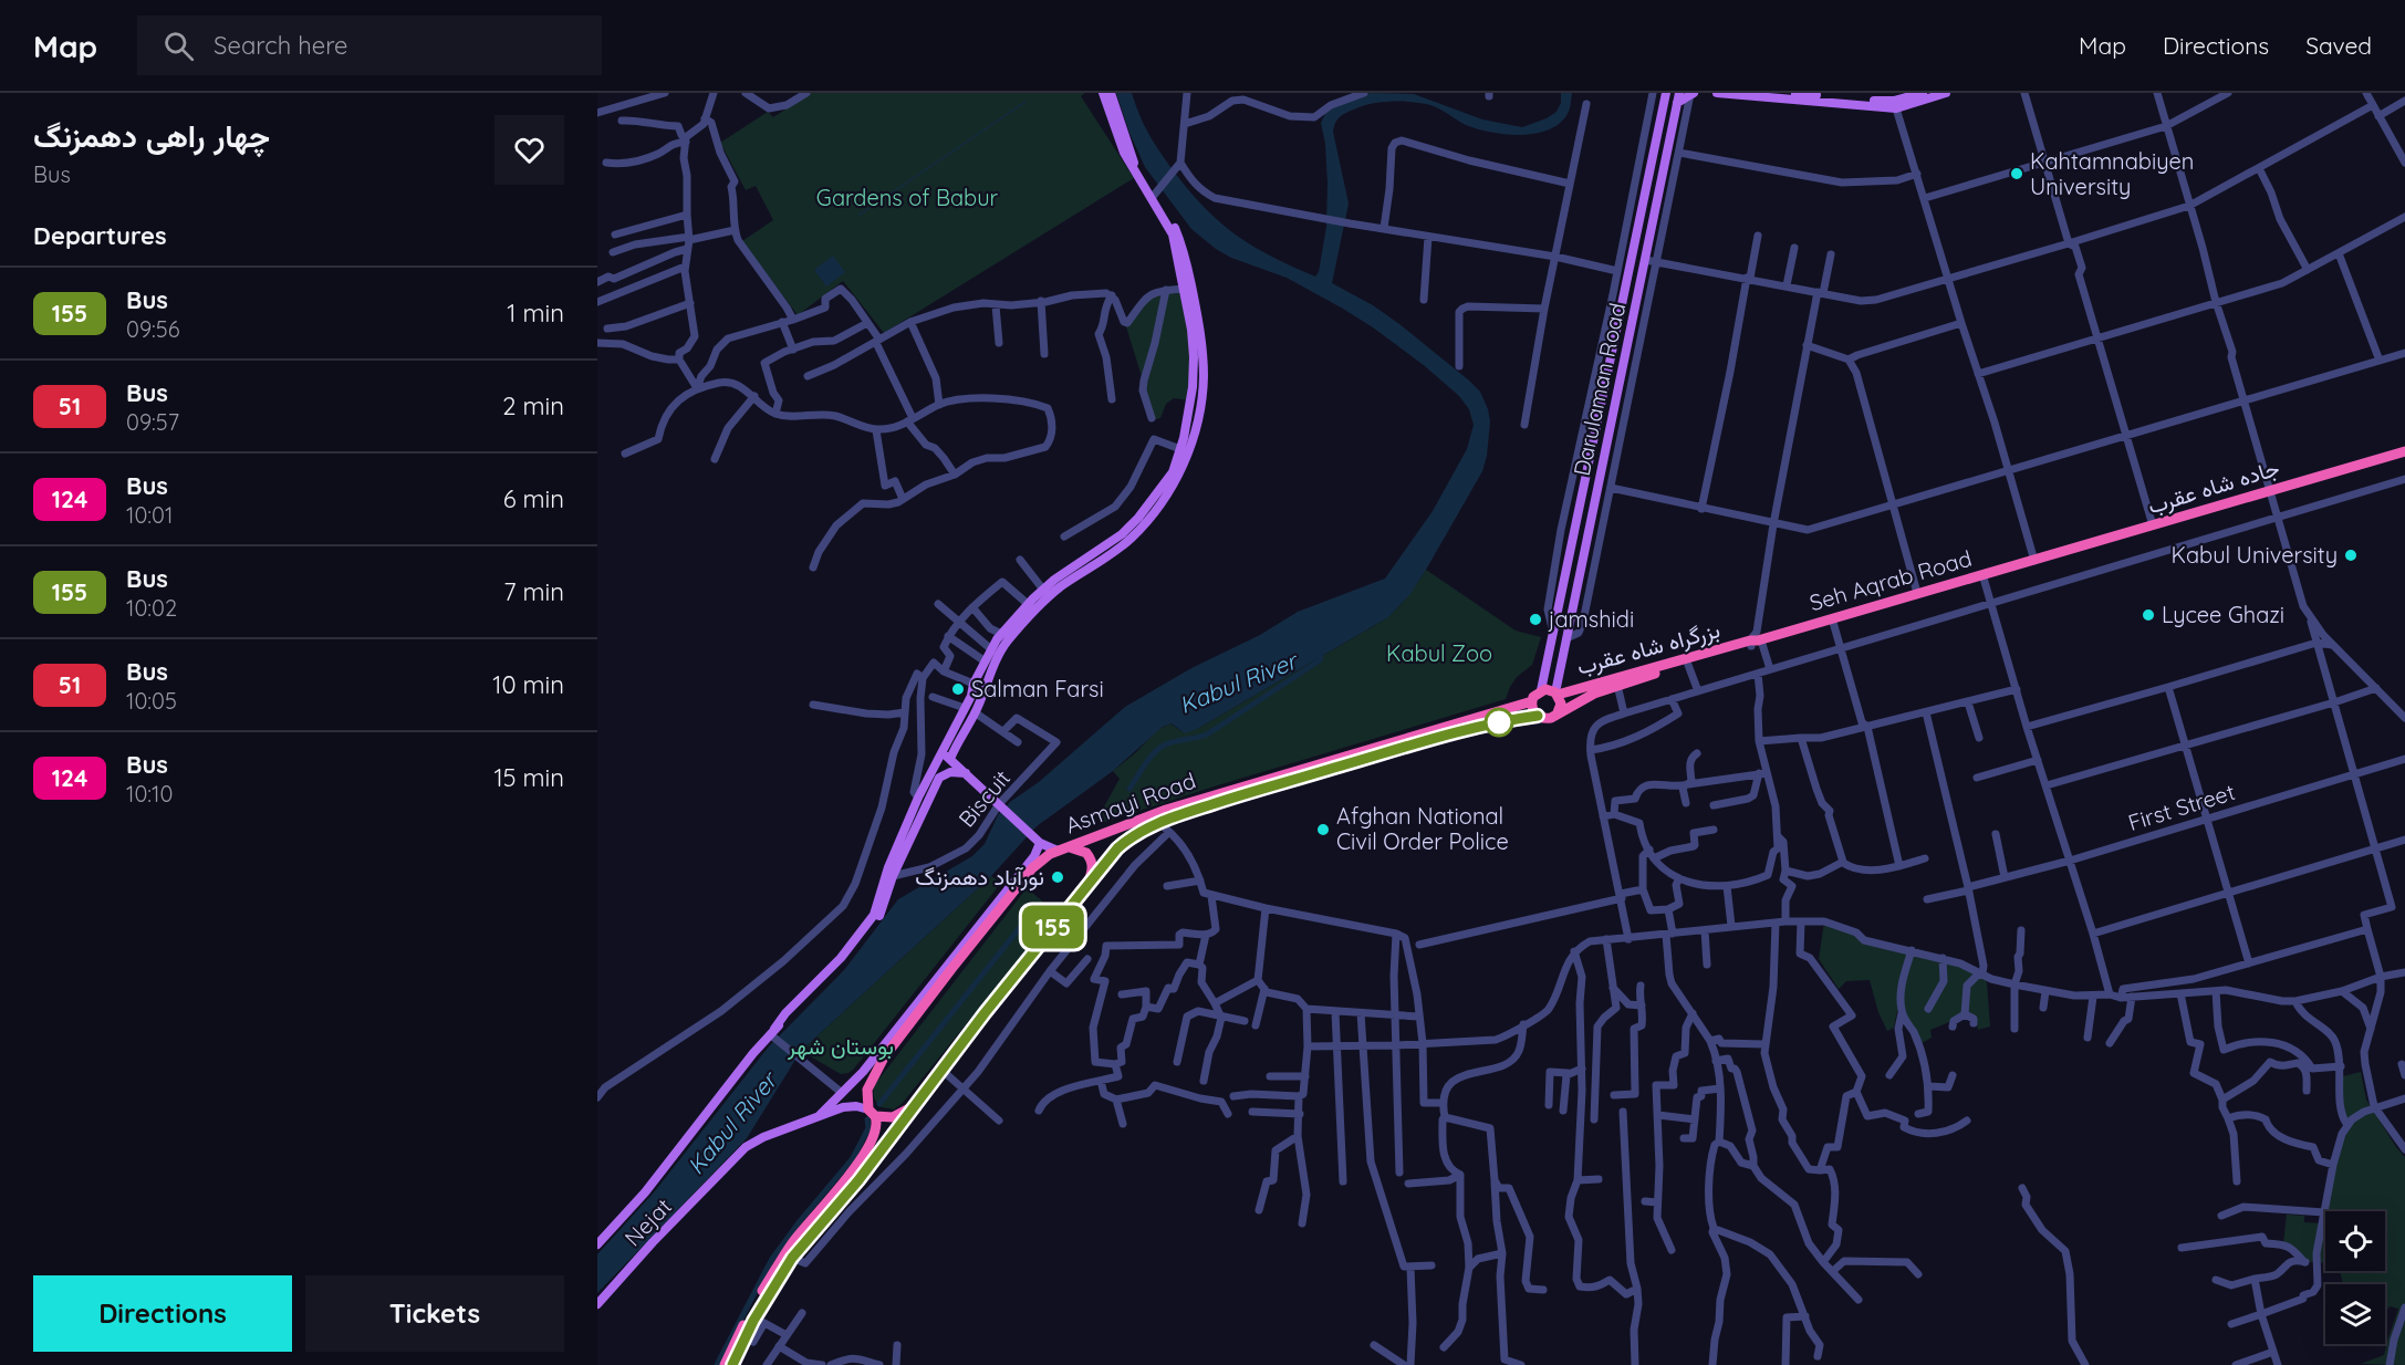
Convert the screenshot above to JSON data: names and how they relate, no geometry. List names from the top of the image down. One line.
{"streets":{"highway":["جاده شاه عقرب","Seh Aqrab Road","بزرگراه شاه عقرب","Asmayi Road"],"main road":["Darulaman Road","Nejat"],"street":["Biscuit","First Street"]},"crossings":[["Darulaman Road","بزرگراه شاه عقرب"],["Darulaman Road","Asmayi Road"],["جاده شاه عقرب","Seh Aqrab Road"],["Seh Aqrab Road","بزرگراه شاه عقرب"],["بزرگراه شاه عقرب","Asmayi Road"],["Asmayi Road","Nejat"]],"water":["Kabul River"],"parks":["Gardens of Babur","Kabul Zoo","بوستان شهر"],"places":["Kahtamnabiyen University","Kabul University","Lycee Ghazi","jamshidi","Salman Farsi","Afghan National Civil Order Police","نورآباد دهمزنگ"],"lines":["bus line 155"],"page":{"header":"Map","search":"Search here","nav":["Map","Directions","Saved"],"heading":[["چهار راهی دهمزنگ","Bus"],"Departures"],"on_map":"155","list":[{"mark":"155","name":"Bus","note":"09:56","value":"1 min"},{"mark":"51","name":"Bus","note":"09:57","value":"2 min"},{"mark":"124","name":"Bus","note":"10:01","value":"6 min"},{"mark":"155","name":"Bus","note":"10:02","value":"7 min"},{"mark":"51","name":"Bus","note":"10:05","value":"10 min"},{"mark":"124","name":"Bus","note":"10:10","value":"15 min"}],"buttons":["Directions","Tickets"]}}
